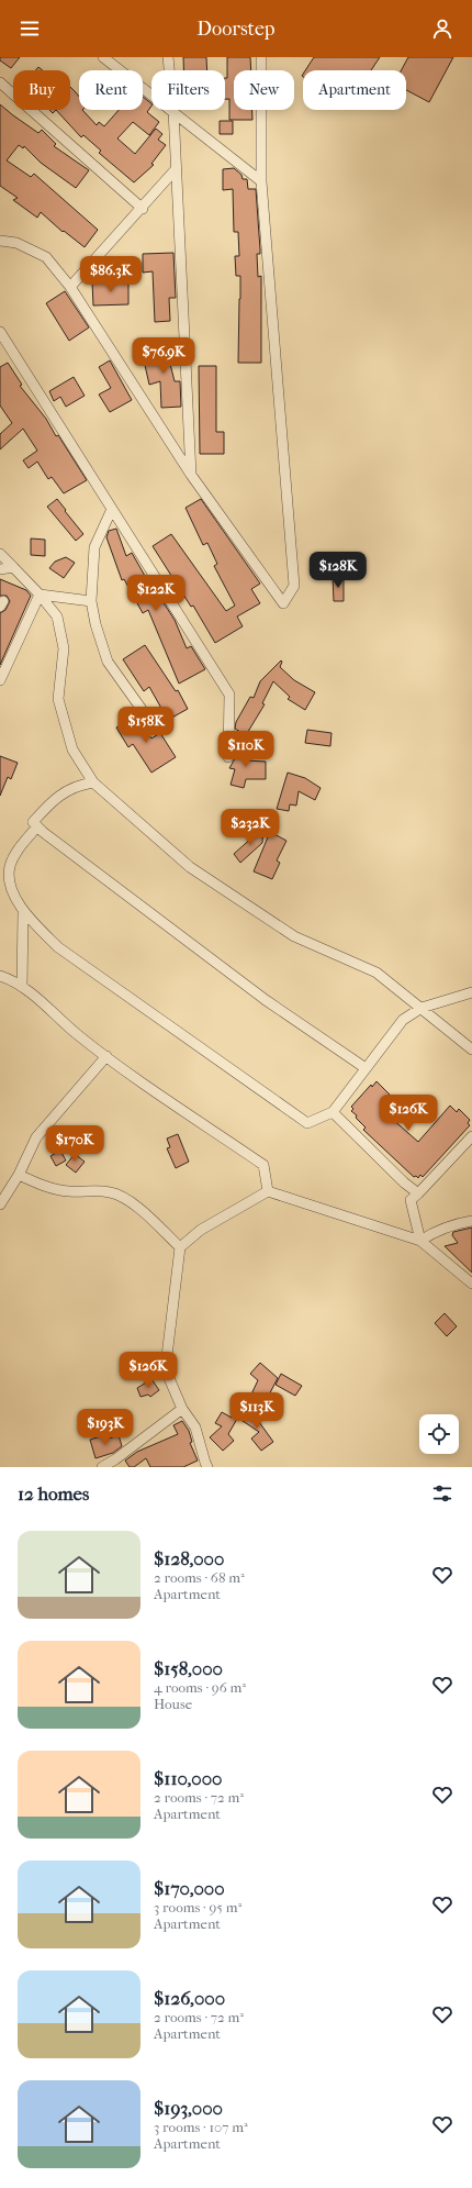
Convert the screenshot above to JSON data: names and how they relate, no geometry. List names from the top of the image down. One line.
{"page":{"header":"Doorstep","chip":["Buy","Rent","Filters","New","Apartment"],"price":["$86.3K","$76.9K","$128K","$122K","$158K","$110K","$232K","$126K","$170K","$126K","$113K","$193K"],"heading":"12 homes","list":[{"name":"$128,000","note":"2 rooms · 68 m² · Apartment"},{"name":"$158,000","note":"4 rooms · 96 m² · House"},{"name":"$110,000","note":"2 rooms · 72 m² · Apartment"},{"name":"$170,000","note":"3 rooms · 95 m² · Apartment"},{"name":"$126,000","note":"2 rooms · 72 m² · Apartment"},{"name":"$193,000","note":"3 rooms · 107 m² · Apartment"}]}}
